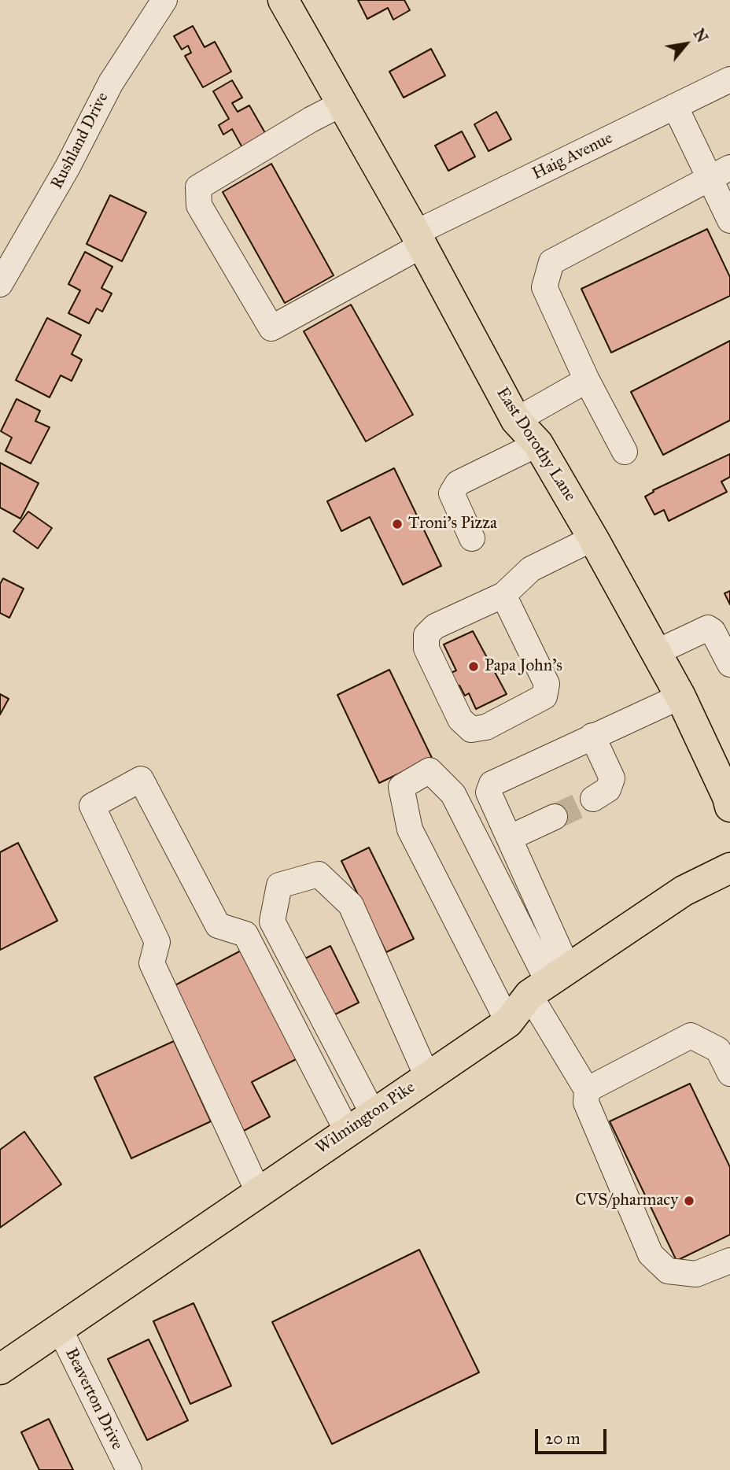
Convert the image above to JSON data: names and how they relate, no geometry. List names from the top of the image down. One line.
{"streets":{"main road":["East Dorothy Lane","Wilmington Pike"],"street":["Rushland Drive","Haig Avenue","Beaverton Drive"]},"crossings":[["Haig Avenue","East Dorothy Lane"],["Wilmington Pike","Beaverton Drive"]],"places":["Troni's Pizza","Papa John's","CVS/pharmacy"],"scale_bar":"20 m","north":"top right"}
